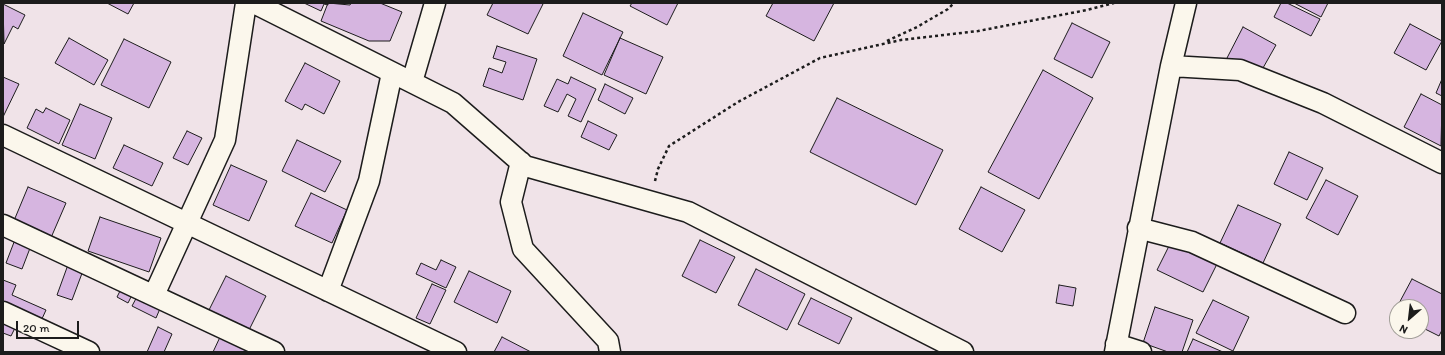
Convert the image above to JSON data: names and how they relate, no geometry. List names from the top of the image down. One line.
{"scale_bar":"20 m","north":"bottom left"}
